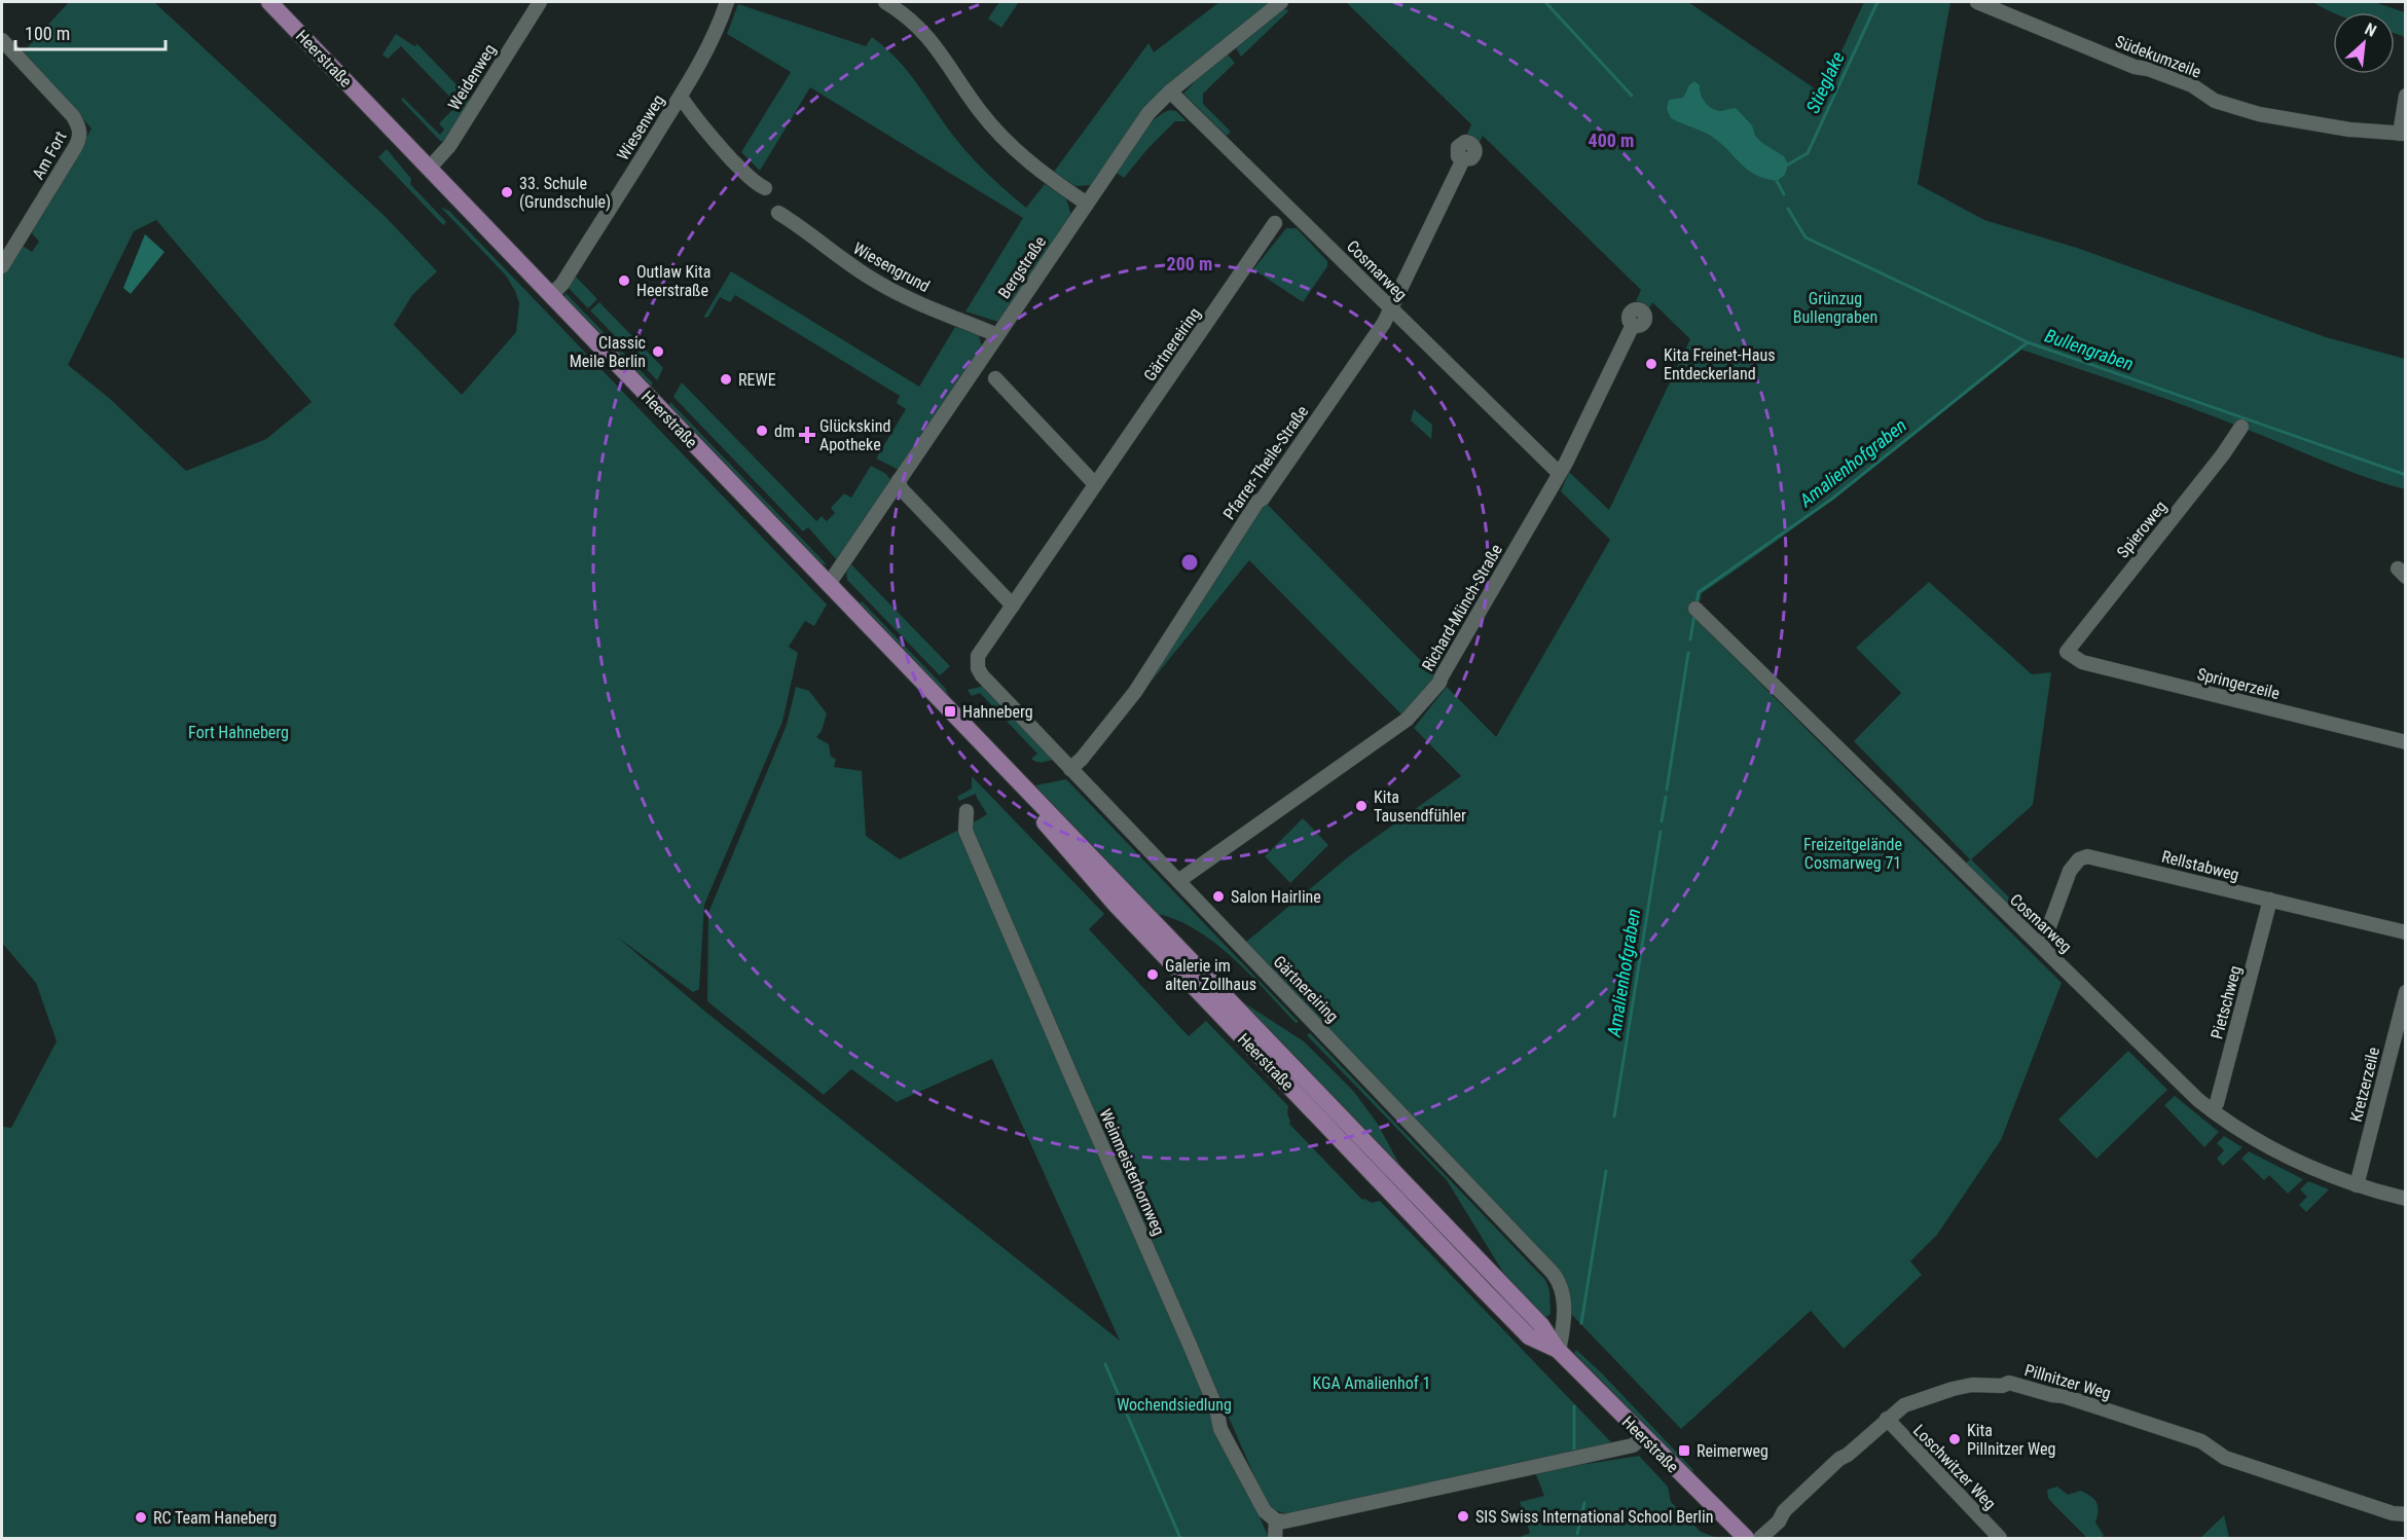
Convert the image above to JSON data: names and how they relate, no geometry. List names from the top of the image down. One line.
{"streets":{"main road":["Heerstraße"],"street":["Südekumzeile","Weidenweg","Wiesenweg","Am Fort","Wiesengrund","Bergstraße","Cosmarweg","Gärtnereiring","Pfarrer-Theile-Straße","Spieroweg","Richard-Münch-Straße","Springerzeile","Rellstabweg","Pietschweg","Kretzerzeile","Weinmeisterhornweg","Pillnitzer Weg","Loschwitzer Weg"]},"crossings":[["Heerstraße","Weidenweg"],["Heerstraße","Wiesenweg"],["Heerstraße","Bergstraße"],["Heerstraße","Gärtnereiring"],["Wiesengrund","Bergstraße"],["Bergstraße","Cosmarweg"],["Cosmarweg","Pfarrer-Theile-Straße"],["Cosmarweg","Richard-Münch-Straße"],["Cosmarweg","Rellstabweg"],["Cosmarweg","Pietschweg"],["Cosmarweg","Kretzerzeile"],["Gärtnereiring","Pfarrer-Theile-Straße"],["Gärtnereiring","Richard-Münch-Straße"],["Spieroweg","Springerzeile"],["Rellstabweg","Pietschweg"],["Pillnitzer Weg","Loschwitzer Weg"]],"water":["Stieglake","Bullengraben","Amalienhofgraben"],"parks":["Grünzug Bullengraben","Fort Hahneberg","Freizeitgelände Cosmarweg 71","KGA Amalienhof 1","Wochendsiedlung"],"places":{"other":["33. Schule (Grundschule)","Outlaw Kita Heerstraße","Classic Meile Berlin","Kita Freinet-Haus Entdeckerland","REWE","dm","Kita Tausendfühler","Salon Hairline","Galerie im alten Zollhaus","Kita Pillnitzer Weg","SIS Swiss International School Berlin","RC Team Haneberg"],"health":["Glückskind Apotheke"],"transit":["Hahneberg","Reimerweg"]},"scale_bar":"100 m","north":"top right","rings":["400 m","200 m"]}
